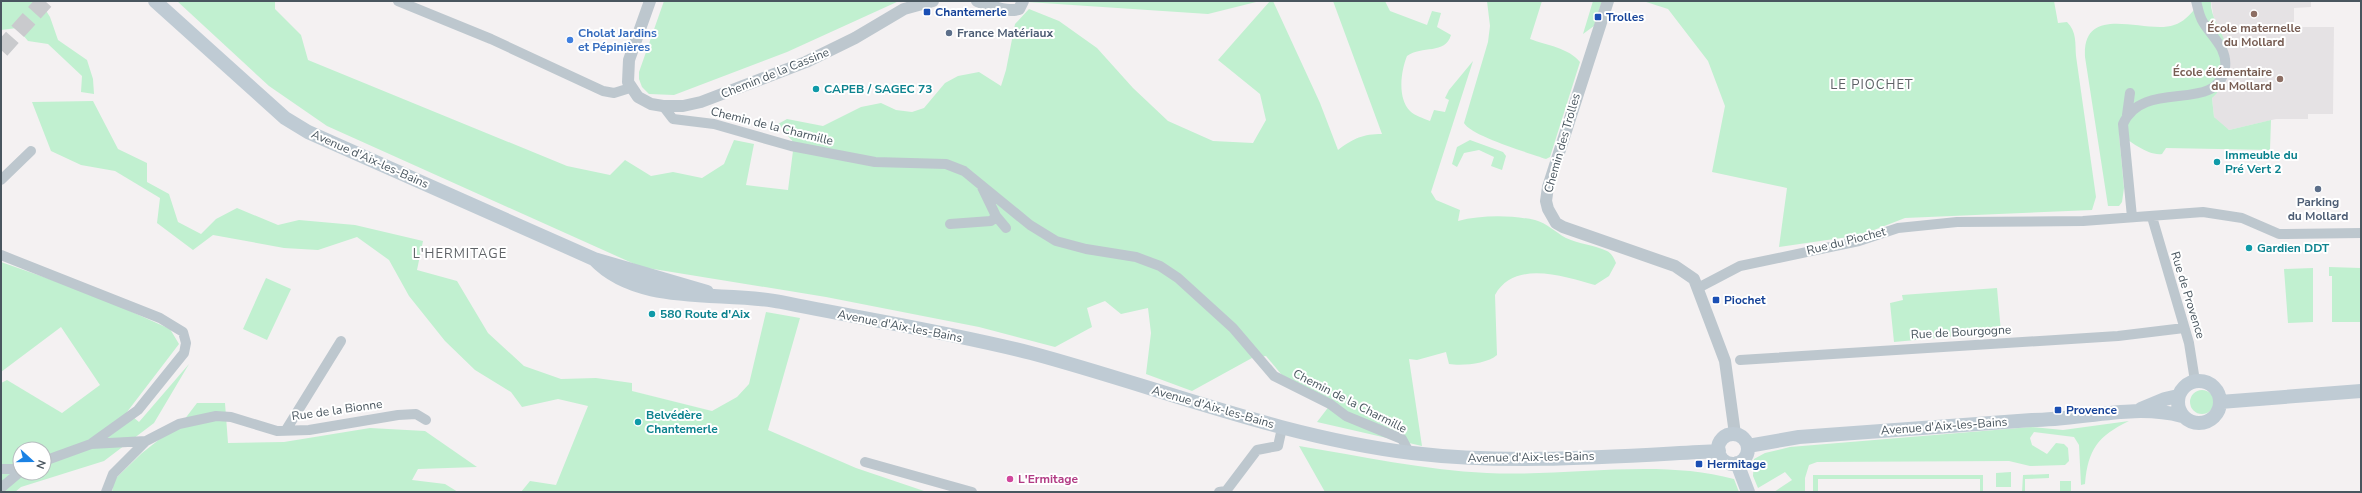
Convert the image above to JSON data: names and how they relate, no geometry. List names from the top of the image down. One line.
{"streets":{"main road":["Avenue d'Aix-les-Bains"],"street":["Chemin de la Cassine","Chemin de la Charmille","Chemin des Trolles","Rue du Piochet","Rue de Provence","Rue de Bourgogne","Rue de la Bionne"]},"crossings":[["Chemin de la Cassine","Chemin de la Charmille"],["Chemin de la Charmille","Avenue d'Aix-les-Bains"],["Chemin des Trolles","Rue du Piochet"],["Avenue d'Aix-les-Bains","Rue de Provence"],["Rue du Piochet","Rue de Provence"],["Rue de Provence","Rue de Bourgogne"]],"districts":["LE PIOCHET","L'HERMITAGE"],"places":{"transit":["Chantemerle","Trolles","Piochet","Provence","Hermitage"],"other":["École maternelle du Mollard","France Matériaux","Cholat Jardins et Pépinières","École élémentaire du Mollard","CAPEB / SAGEC 73","Immeuble du Pré Vert 2","Parking du Mollard","Gardien DDT","580 Route d'Aix","Belvédère Chantemerle","L'Ermitage"]},"north":"right"}
